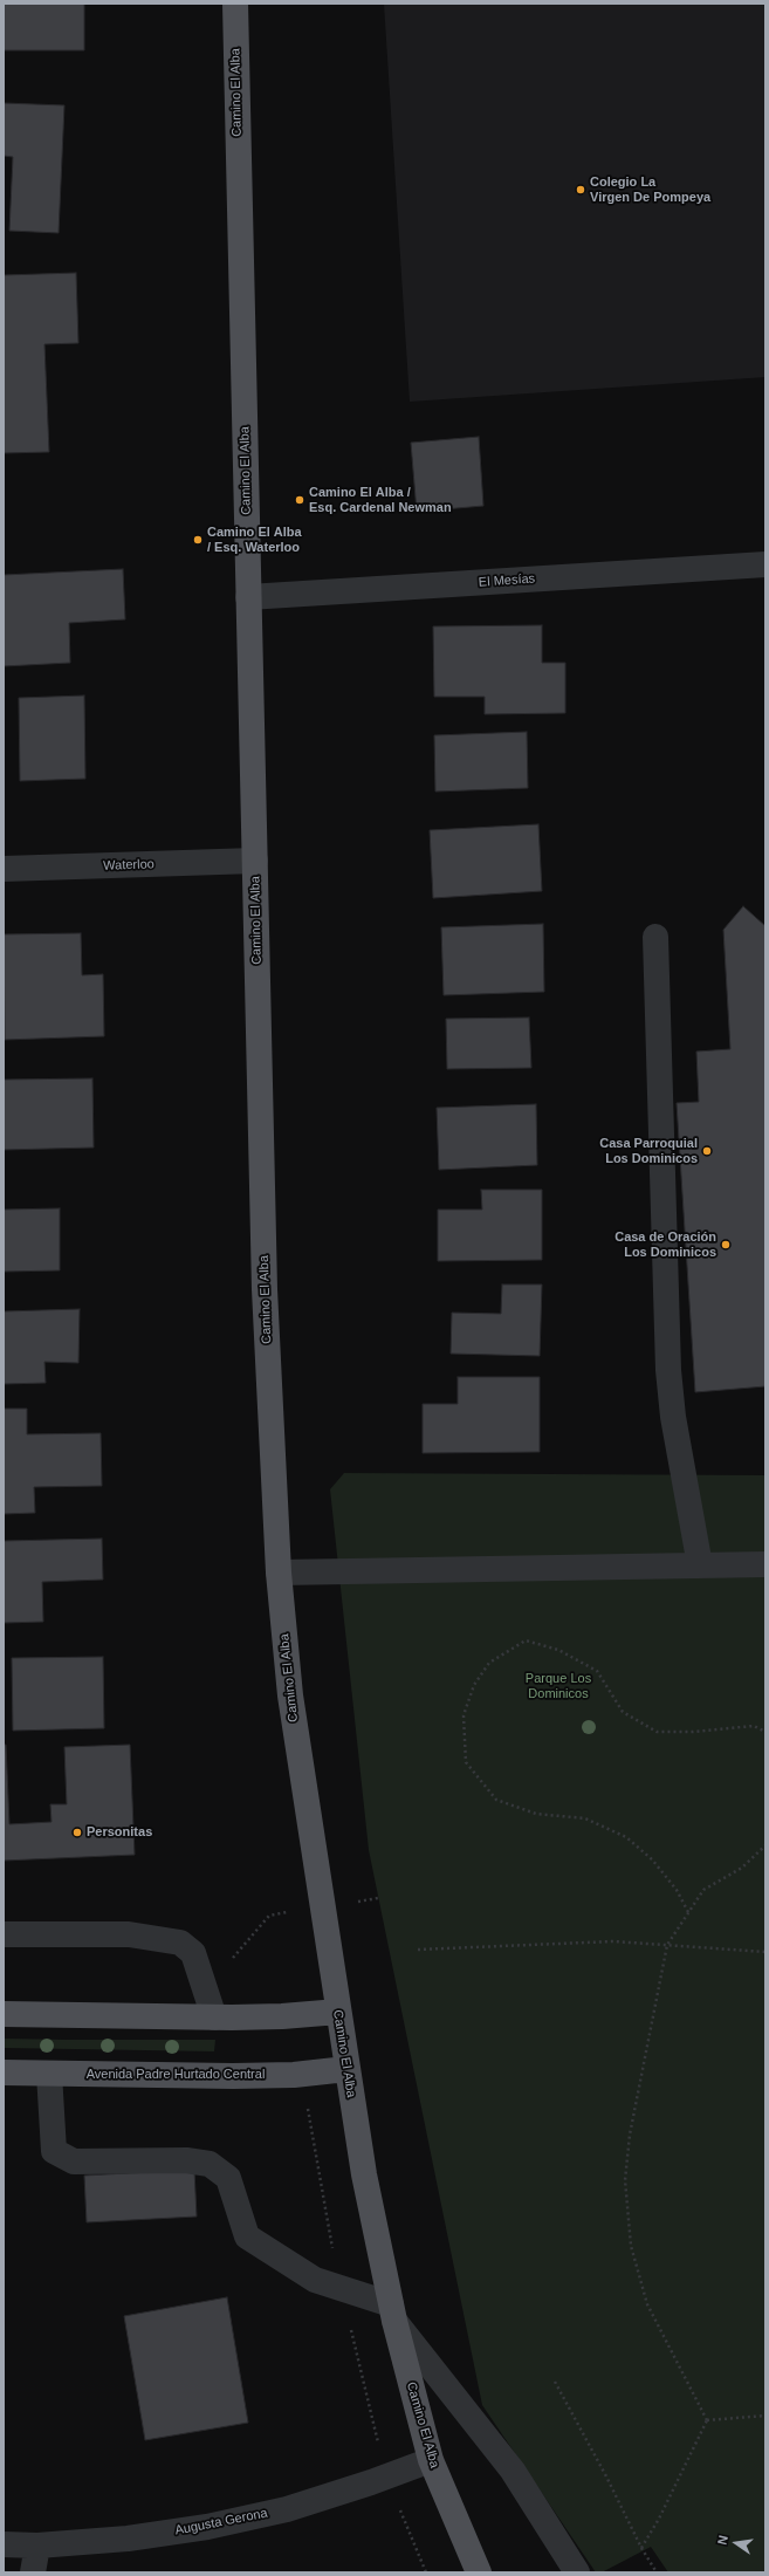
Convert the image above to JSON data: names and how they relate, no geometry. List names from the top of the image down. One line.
{"streets":{"main road":["Camino El Alba","Avenida Padre Hurtado Central"],"street":["El Mesías","Waterloo","Augusta Gerona"]},"crossings":[["Camino El Alba","El Mesías"],["Camino El Alba","Waterloo"],["Camino El Alba","Avenida Padre Hurtado Central"],["Camino El Alba","Augusta Gerona"]],"parks":["Parque Los Dominicos"],"places":["Colegio La Virgen De Pompeya","Camino El Alba / Esq. Cardenal Newman","Camino El Alba / Esq. Waterloo","Casa Parroquial Los Dominicos","Casa de Oración Los Dominicos","Personitas"],"north":"left"}
